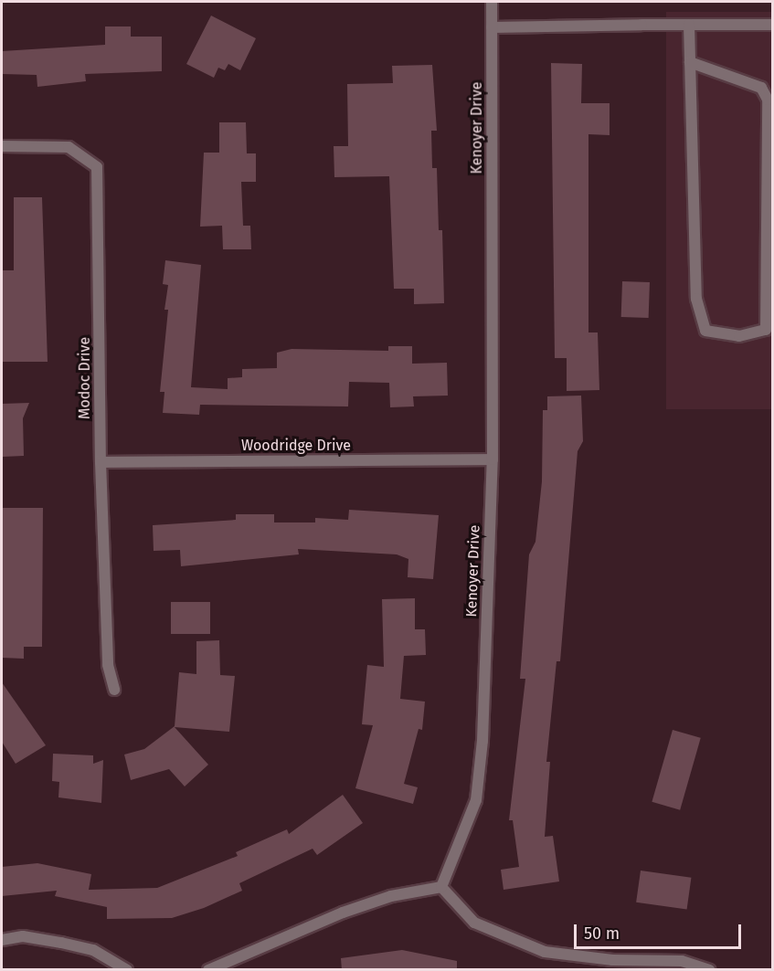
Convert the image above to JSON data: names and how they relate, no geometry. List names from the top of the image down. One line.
{"streets":{"street":["Kenoyer Drive","Modoc Drive","Woodridge Drive"]},"crossings":[["Kenoyer Drive","Woodridge Drive"],["Modoc Drive","Woodridge Drive"]],"scale_bar":"50 m"}
